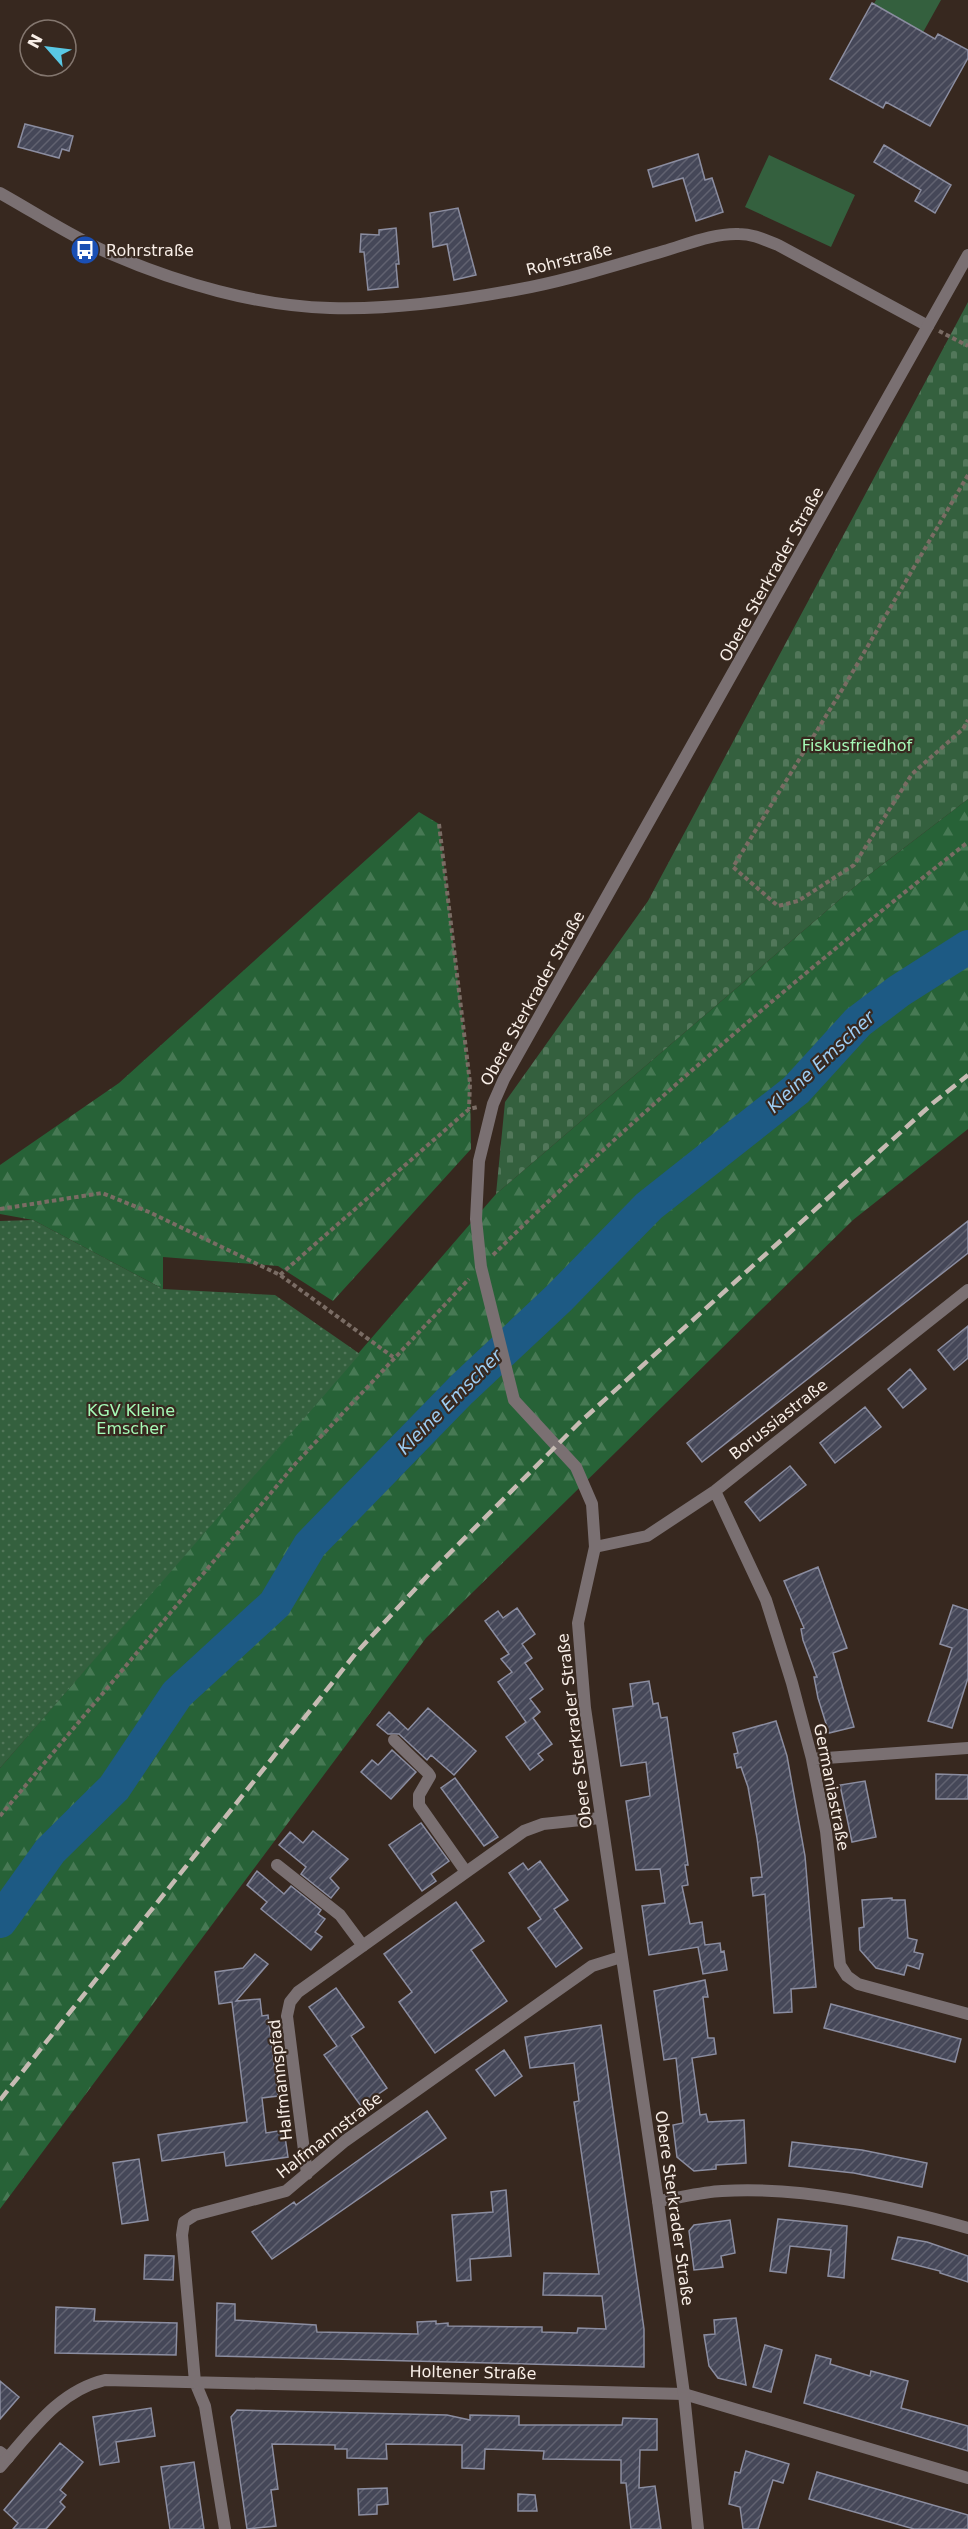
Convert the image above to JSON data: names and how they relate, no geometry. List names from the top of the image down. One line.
{"streets":{"street":["Rohrstraße","Obere Sterkrader Straße","Borussiastraße","Germaniastraße","Halfmannspfad","Halfmannstraße","Holtener Straße"]},"crossings":[["Rohrstraße","Obere Sterkrader Straße"],["Obere Sterkrader Straße","Borussiastraße"],["Obere Sterkrader Straße","Halfmannspfad"],["Obere Sterkrader Straße","Halfmannstraße"],["Obere Sterkrader Straße","Holtener Straße"],["Borussiastraße","Germaniastraße"],["Halfmannspfad","Halfmannstraße"],["Halfmannstraße","Holtener Straße"]],"water":["Kleine Emscher"],"parks":["Fiskusfriedhof","KGV Kleine Emscher"],"places":{"bus stop":["Rohrstraße"]},"north":"top left"}
